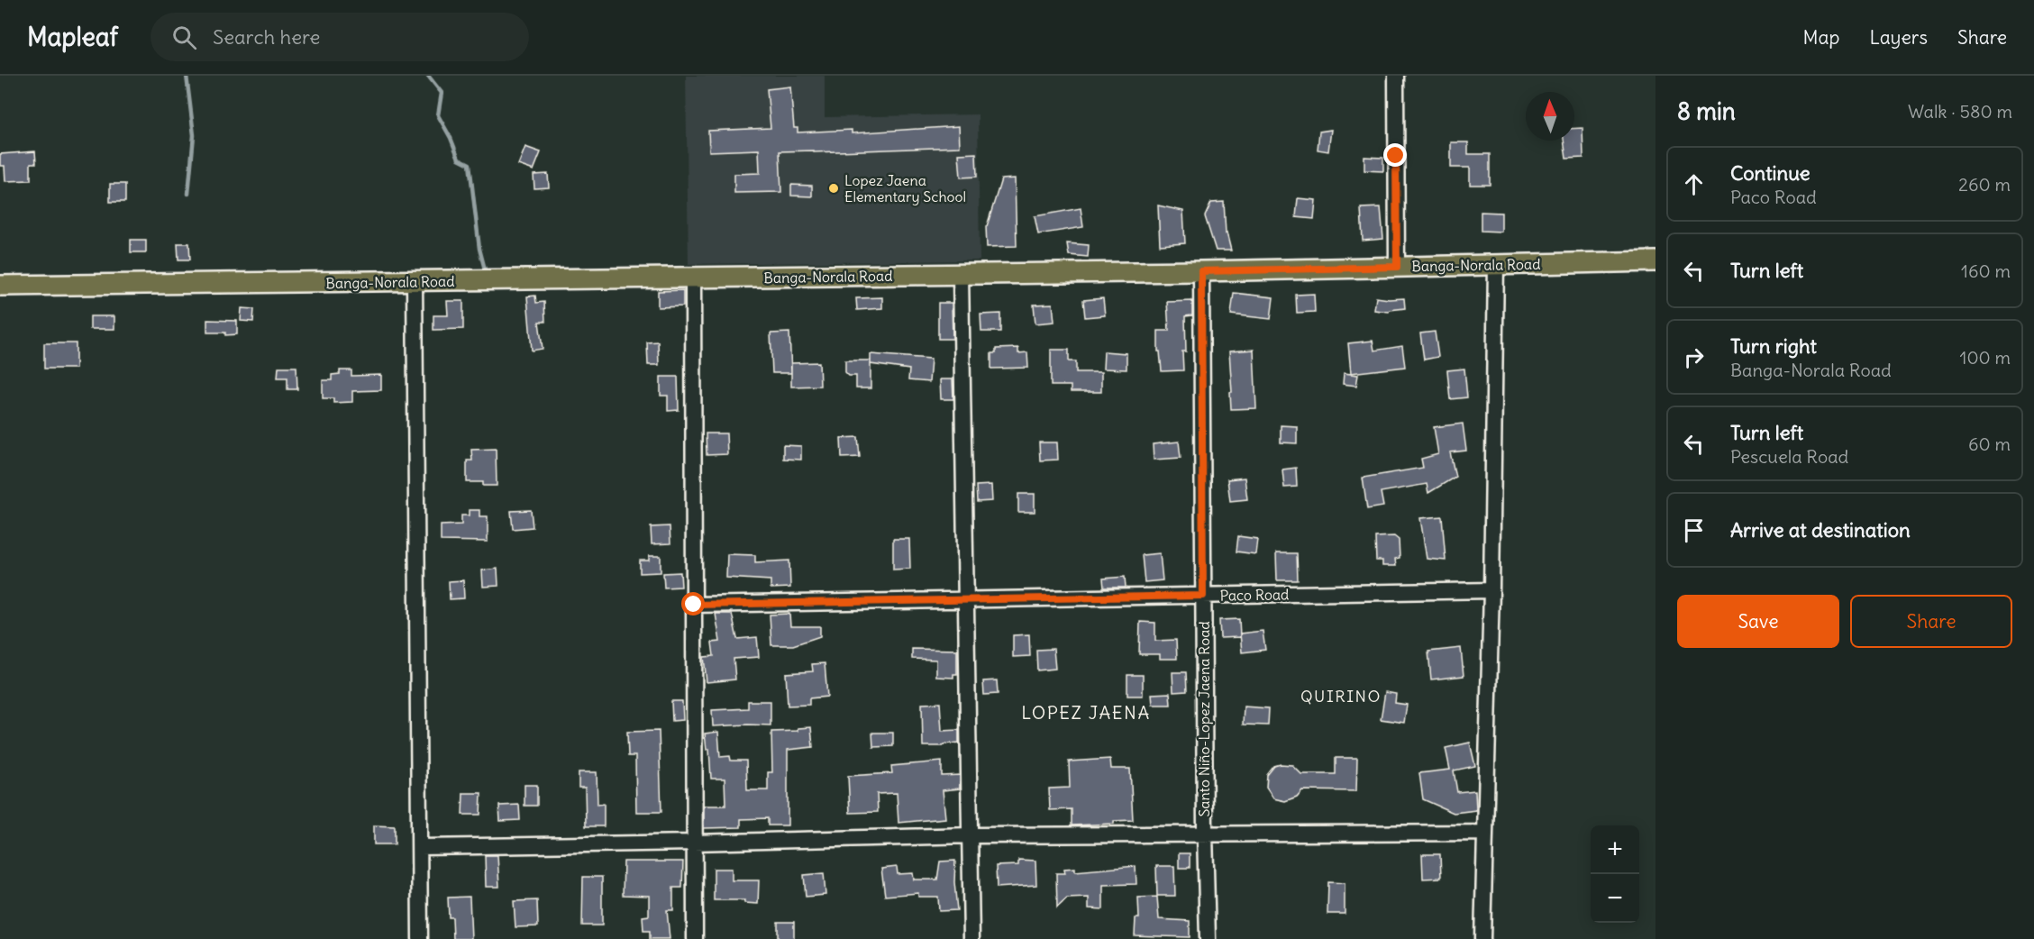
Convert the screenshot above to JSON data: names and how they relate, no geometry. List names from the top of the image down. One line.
{"streets":{"main road":["Banga-Norala Road"],"street":["Paco Road","Santo Niño-Lopez Jaena Road"]},"crossings":[["Banga-Norala Road","Santo Niño-Lopez Jaena Road"],["Paco Road","Santo Niño-Lopez Jaena Road"]],"districts":["QUIRINO","LOPEZ JAENA"],"places":["Lopez Jaena Elementary School"],"north":"top","page":{"header":"Mapleaf","search":"Search here","nav":["Map","Layers","Share"],"heading":["8 min","Walk · 580 m"],"list":[["Continue","Paco Road","260 m"],["Turn left","160 m"],["Turn right","Banga-Norala Road","100 m"],["Turn left","Pescuela Road","60 m"],"Arrive at destination"],"buttons":["Save","Share"],"map_buttons":["+","−"]}}
